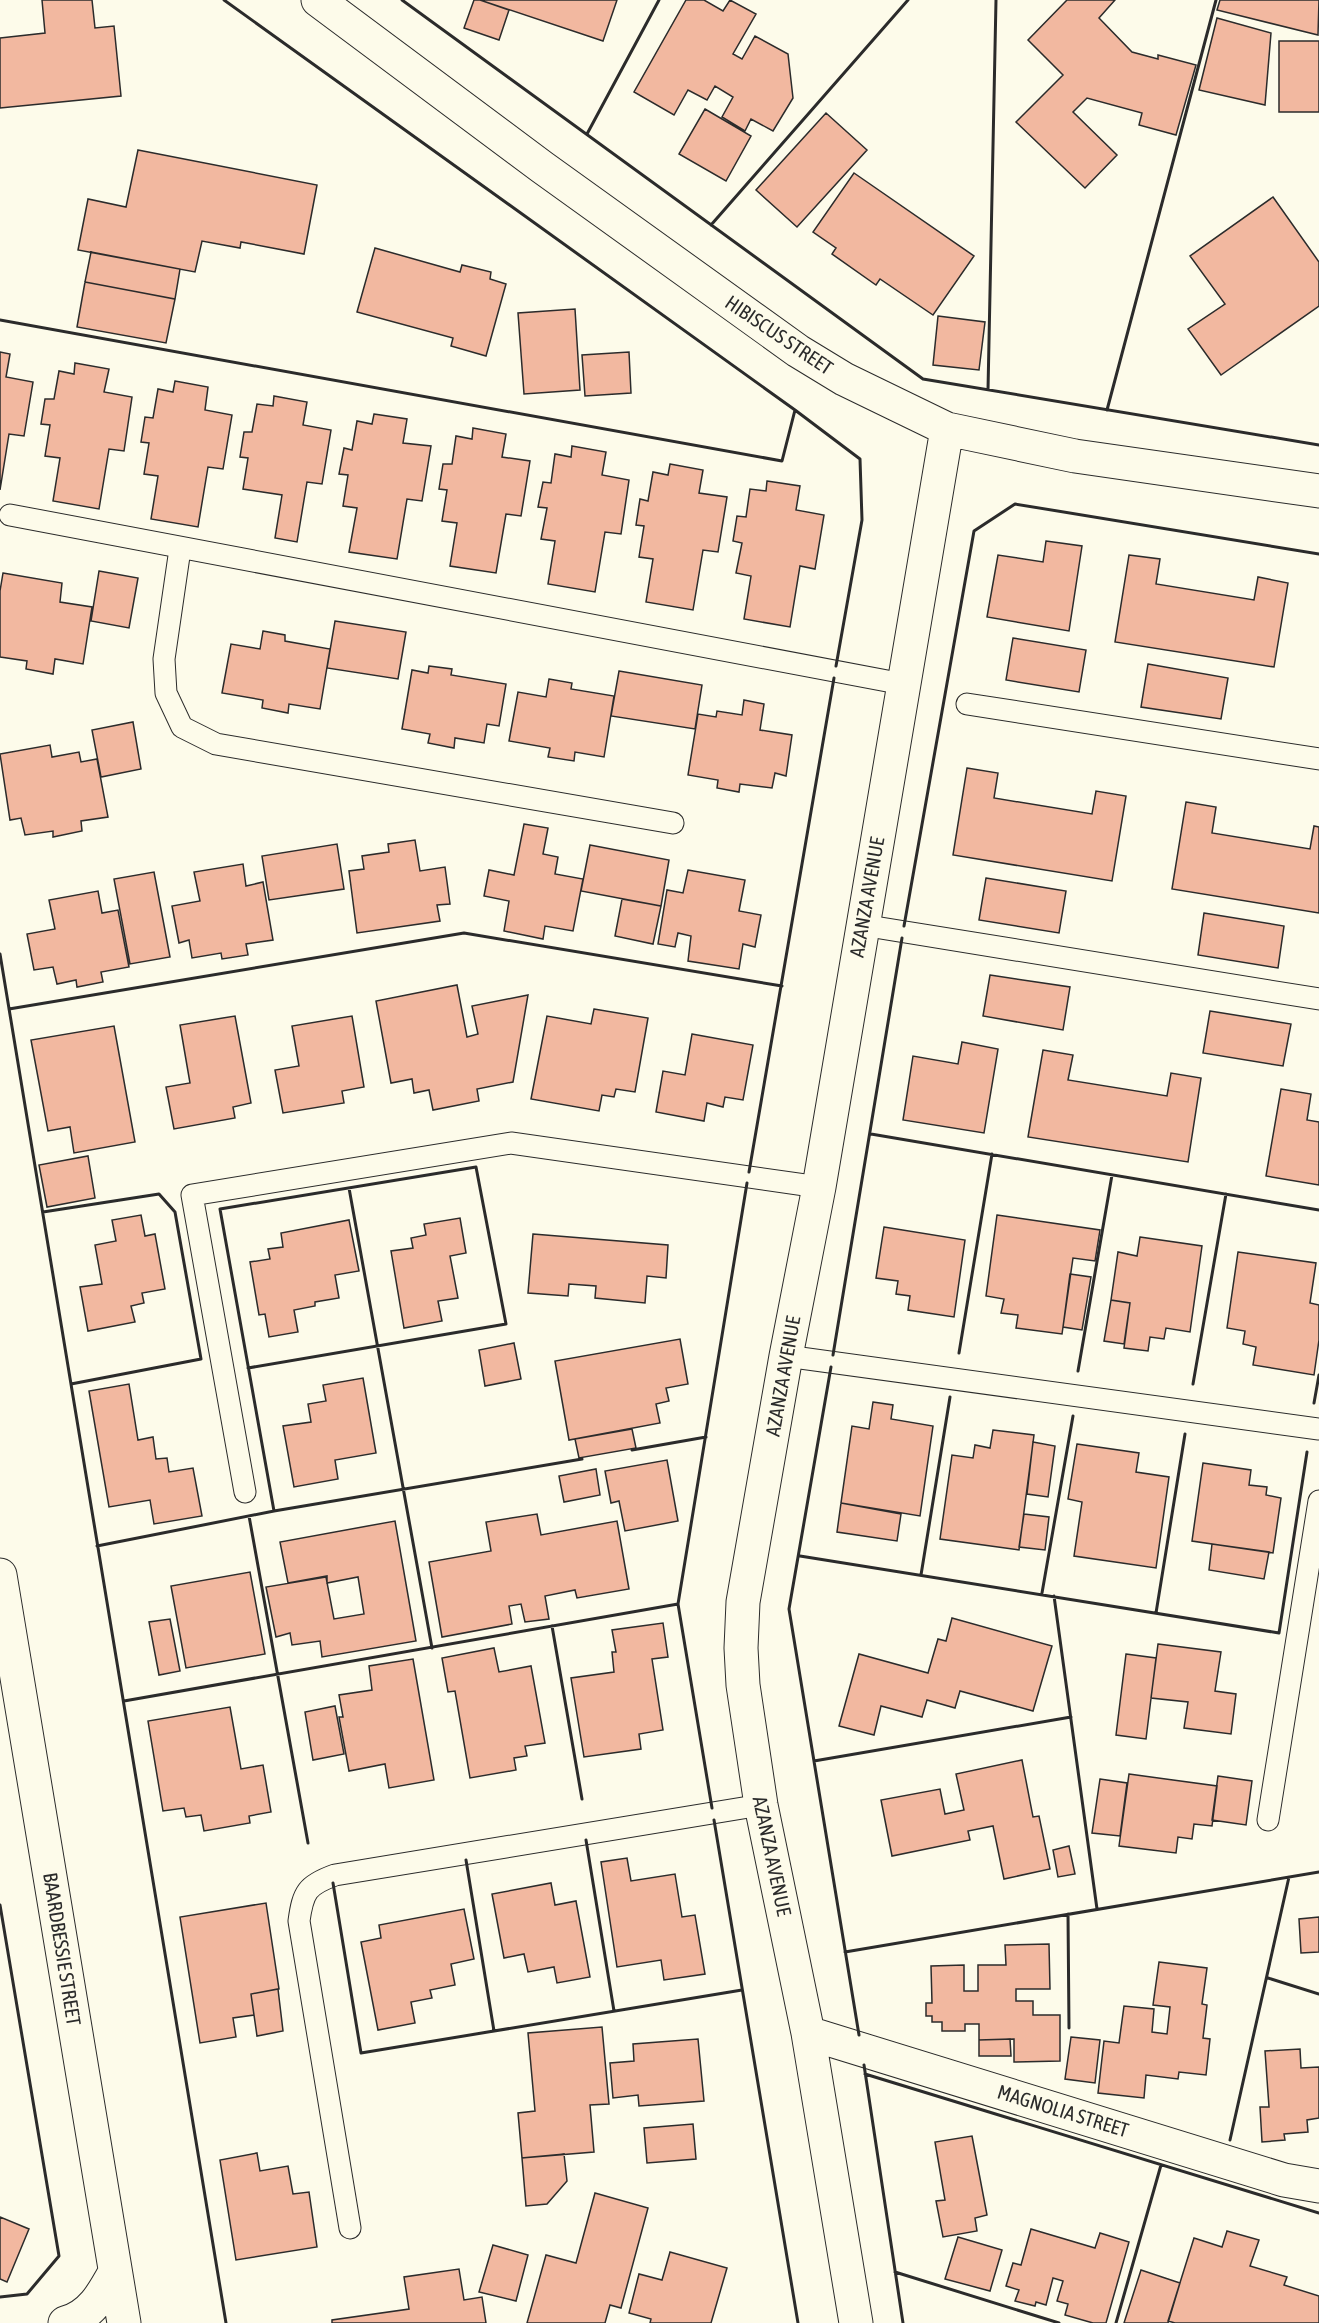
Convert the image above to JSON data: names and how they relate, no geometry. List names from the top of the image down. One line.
{"streets":{"street":["HIBISCUS STREET","AZANZA AVENUE","BAARDBESSIE STREET","MAGNOLIA STREET"]},"crossings":[["HIBISCUS STREET","AZANZA AVENUE"],["AZANZA AVENUE","MAGNOLIA STREET"]]}
